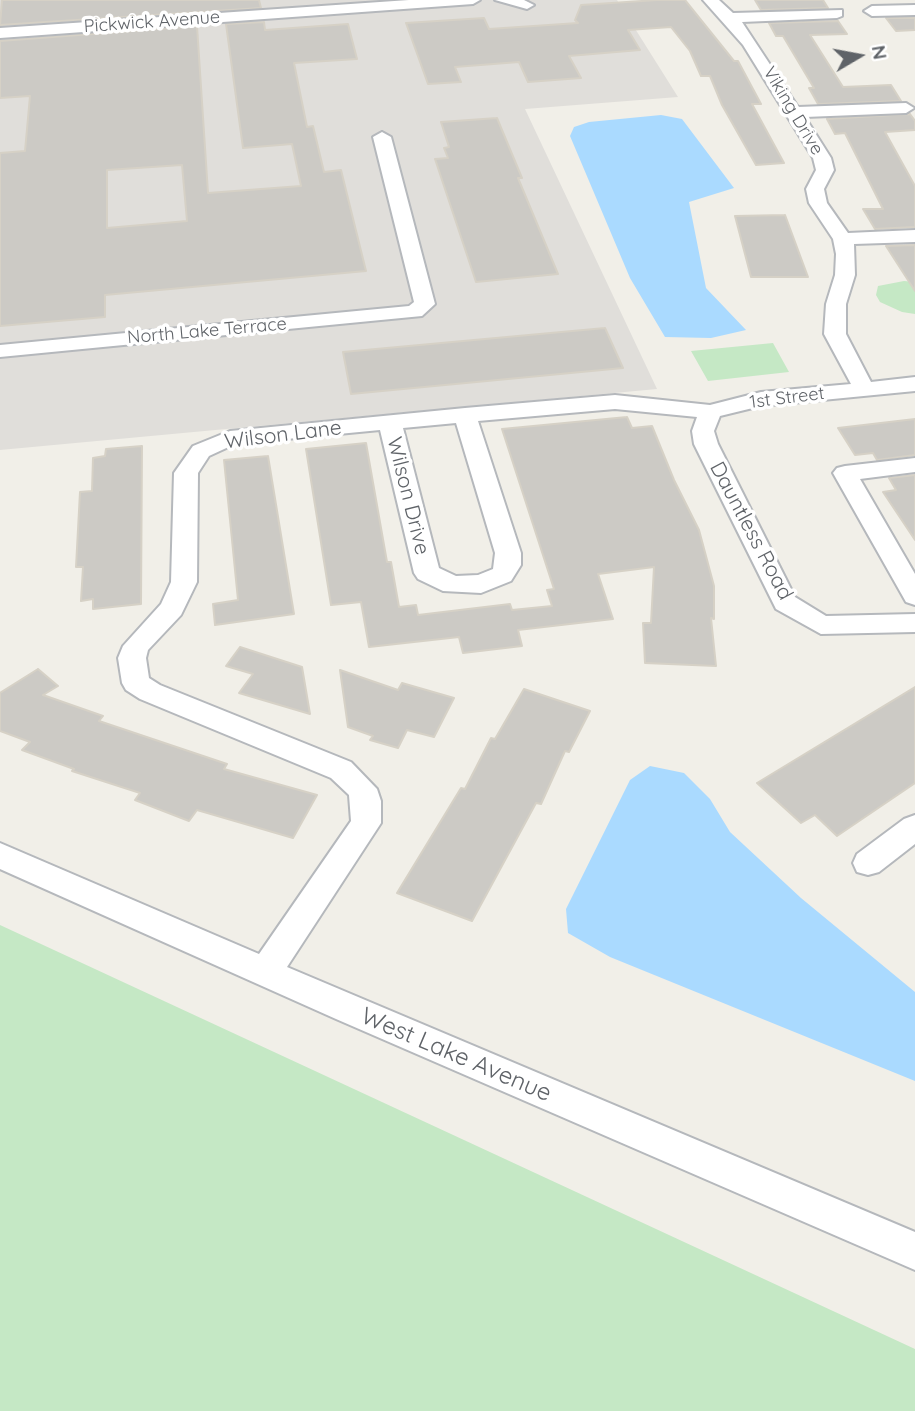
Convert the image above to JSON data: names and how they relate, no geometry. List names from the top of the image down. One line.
{"streets":{"street":["Pickwick Avenue","Viking Drive","North Lake Terrace","1st Street","Wilson Lane","Wilson Drive","Dauntless Road","West Lake Avenue"]},"crossings":[["1st Street","Wilson Lane"],["1st Street","Dauntless Road"],["Wilson Lane","Wilson Drive"],["Wilson Lane","Dauntless Road"],["Wilson Lane","West Lake Avenue"]],"north":"right"}
